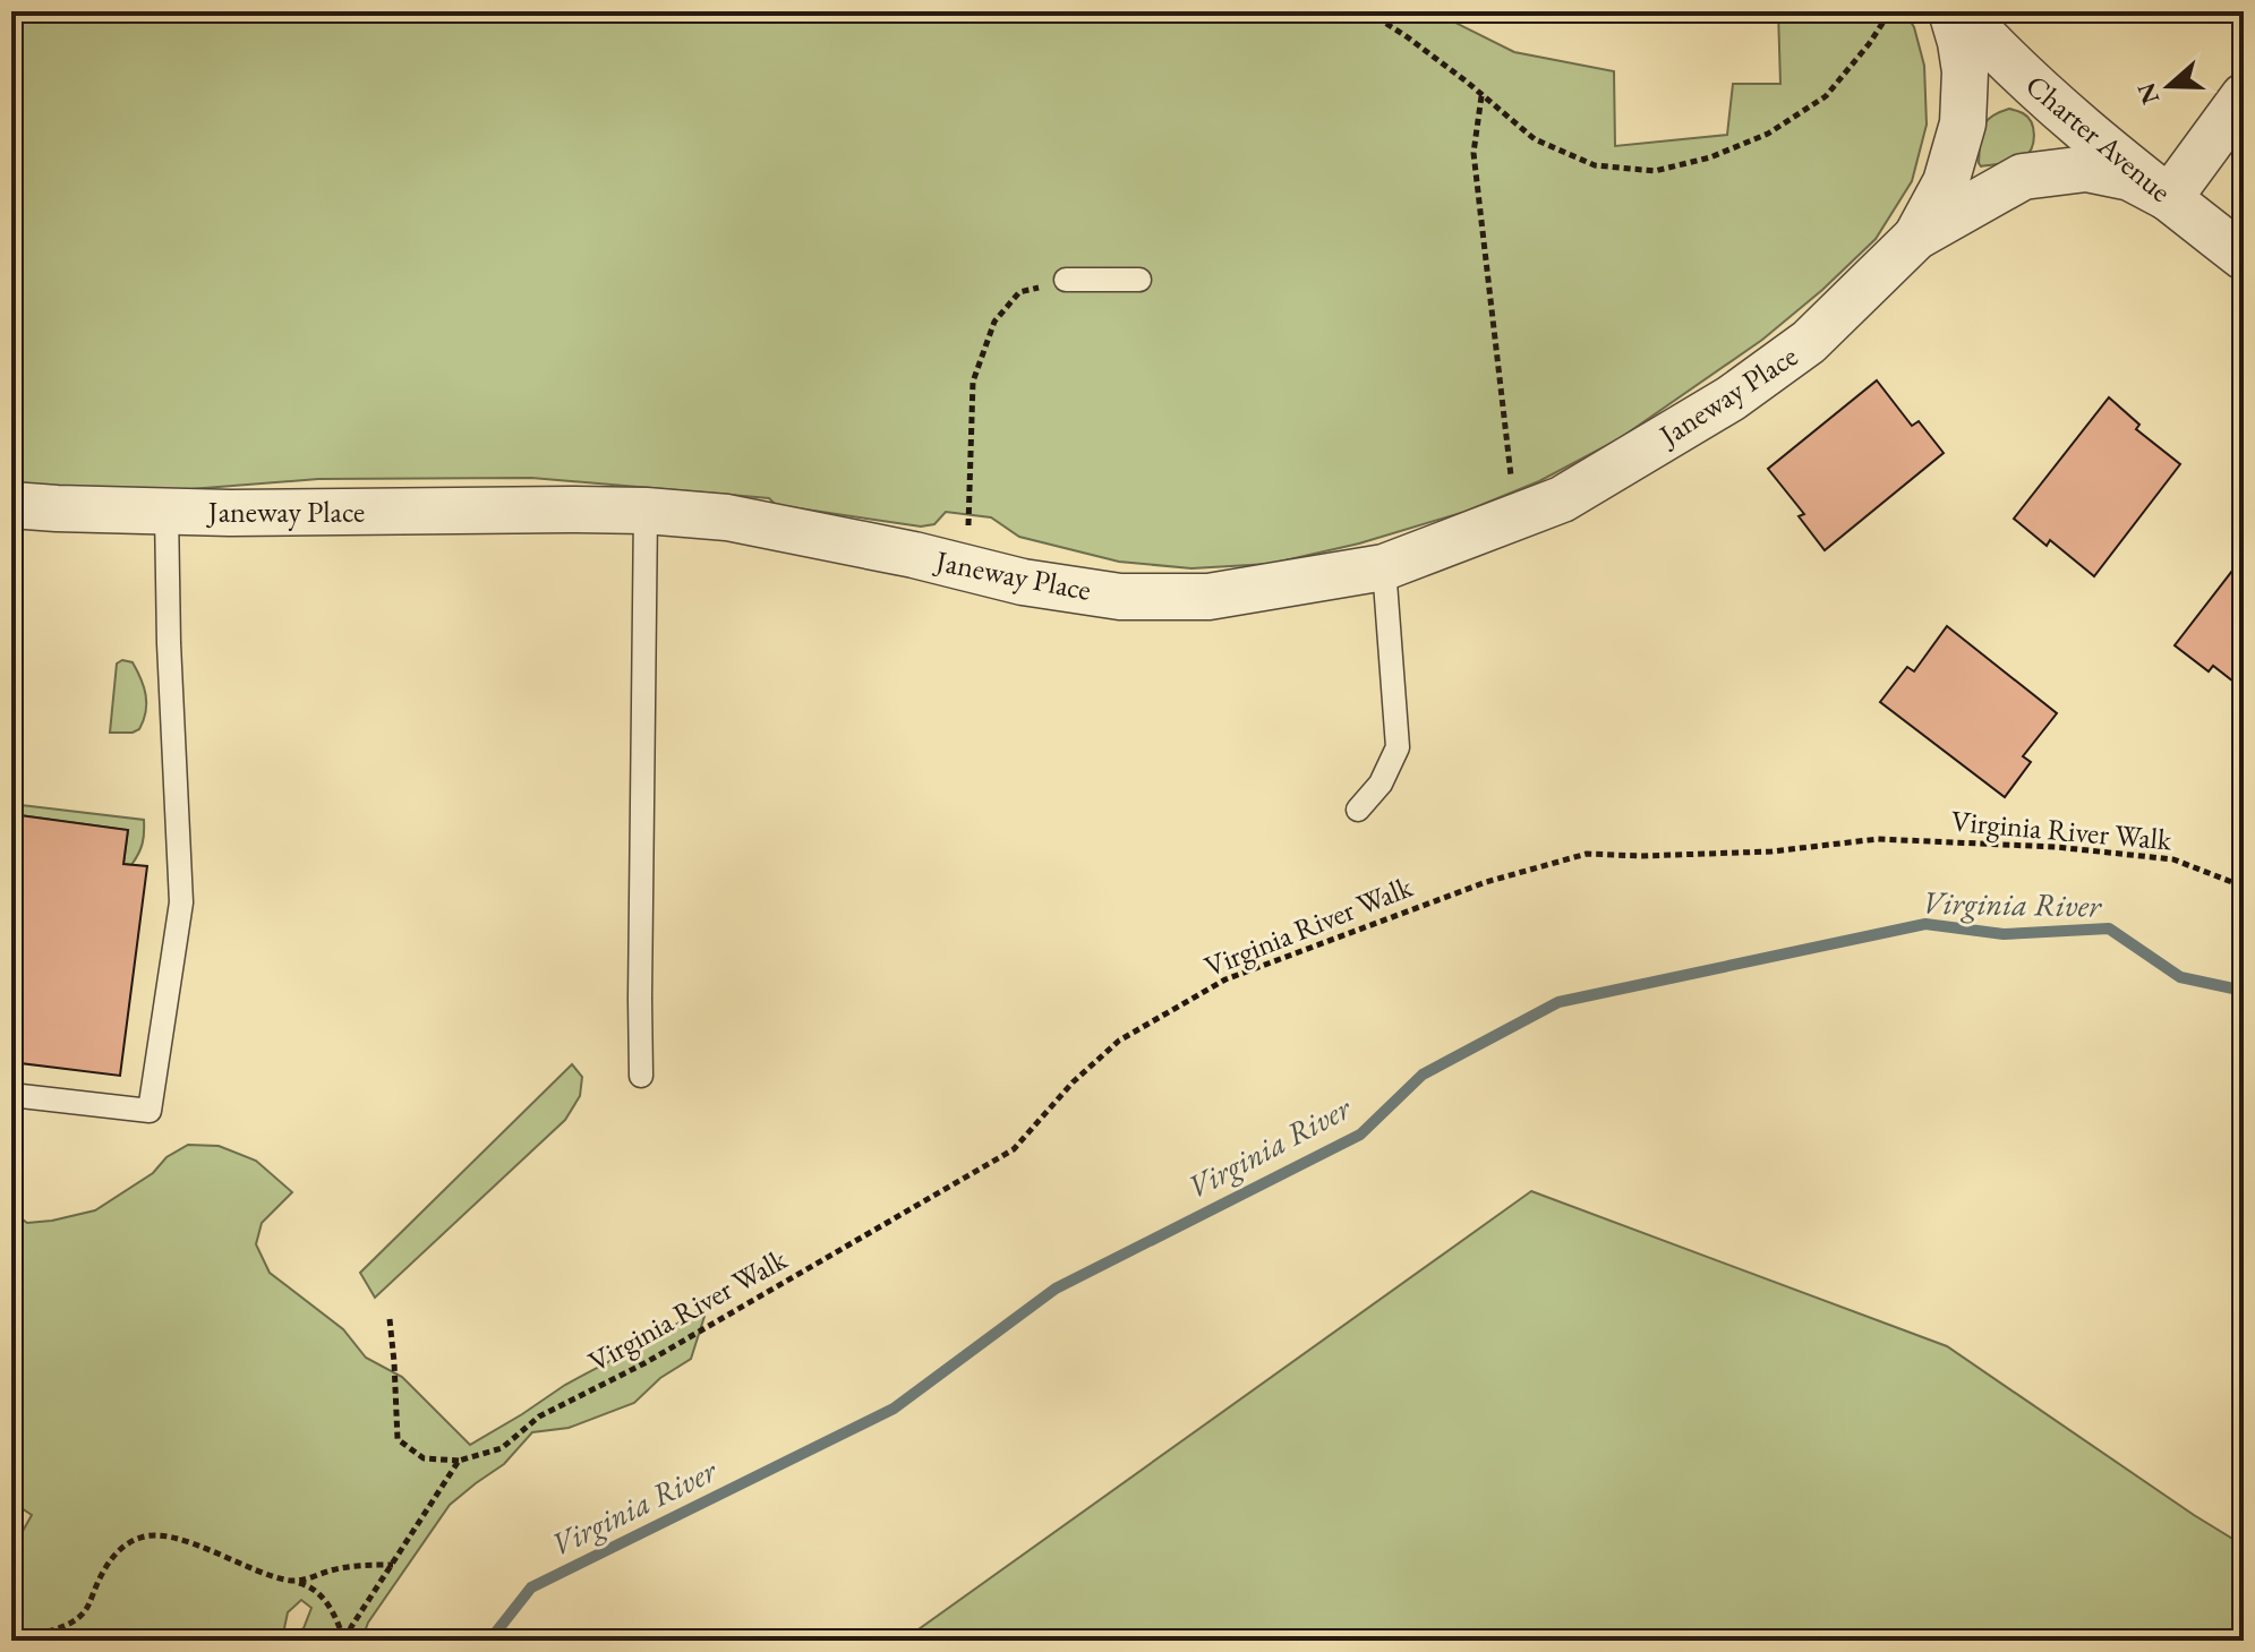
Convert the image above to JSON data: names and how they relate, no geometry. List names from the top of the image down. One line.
{"streets":{"street":["Charter Avenue","Janeway Place"],"path":["Virginia River Walk"]},"crossings":[["Charter Avenue","Janeway Place"]],"water":["Virginia River"],"north":"left"}
